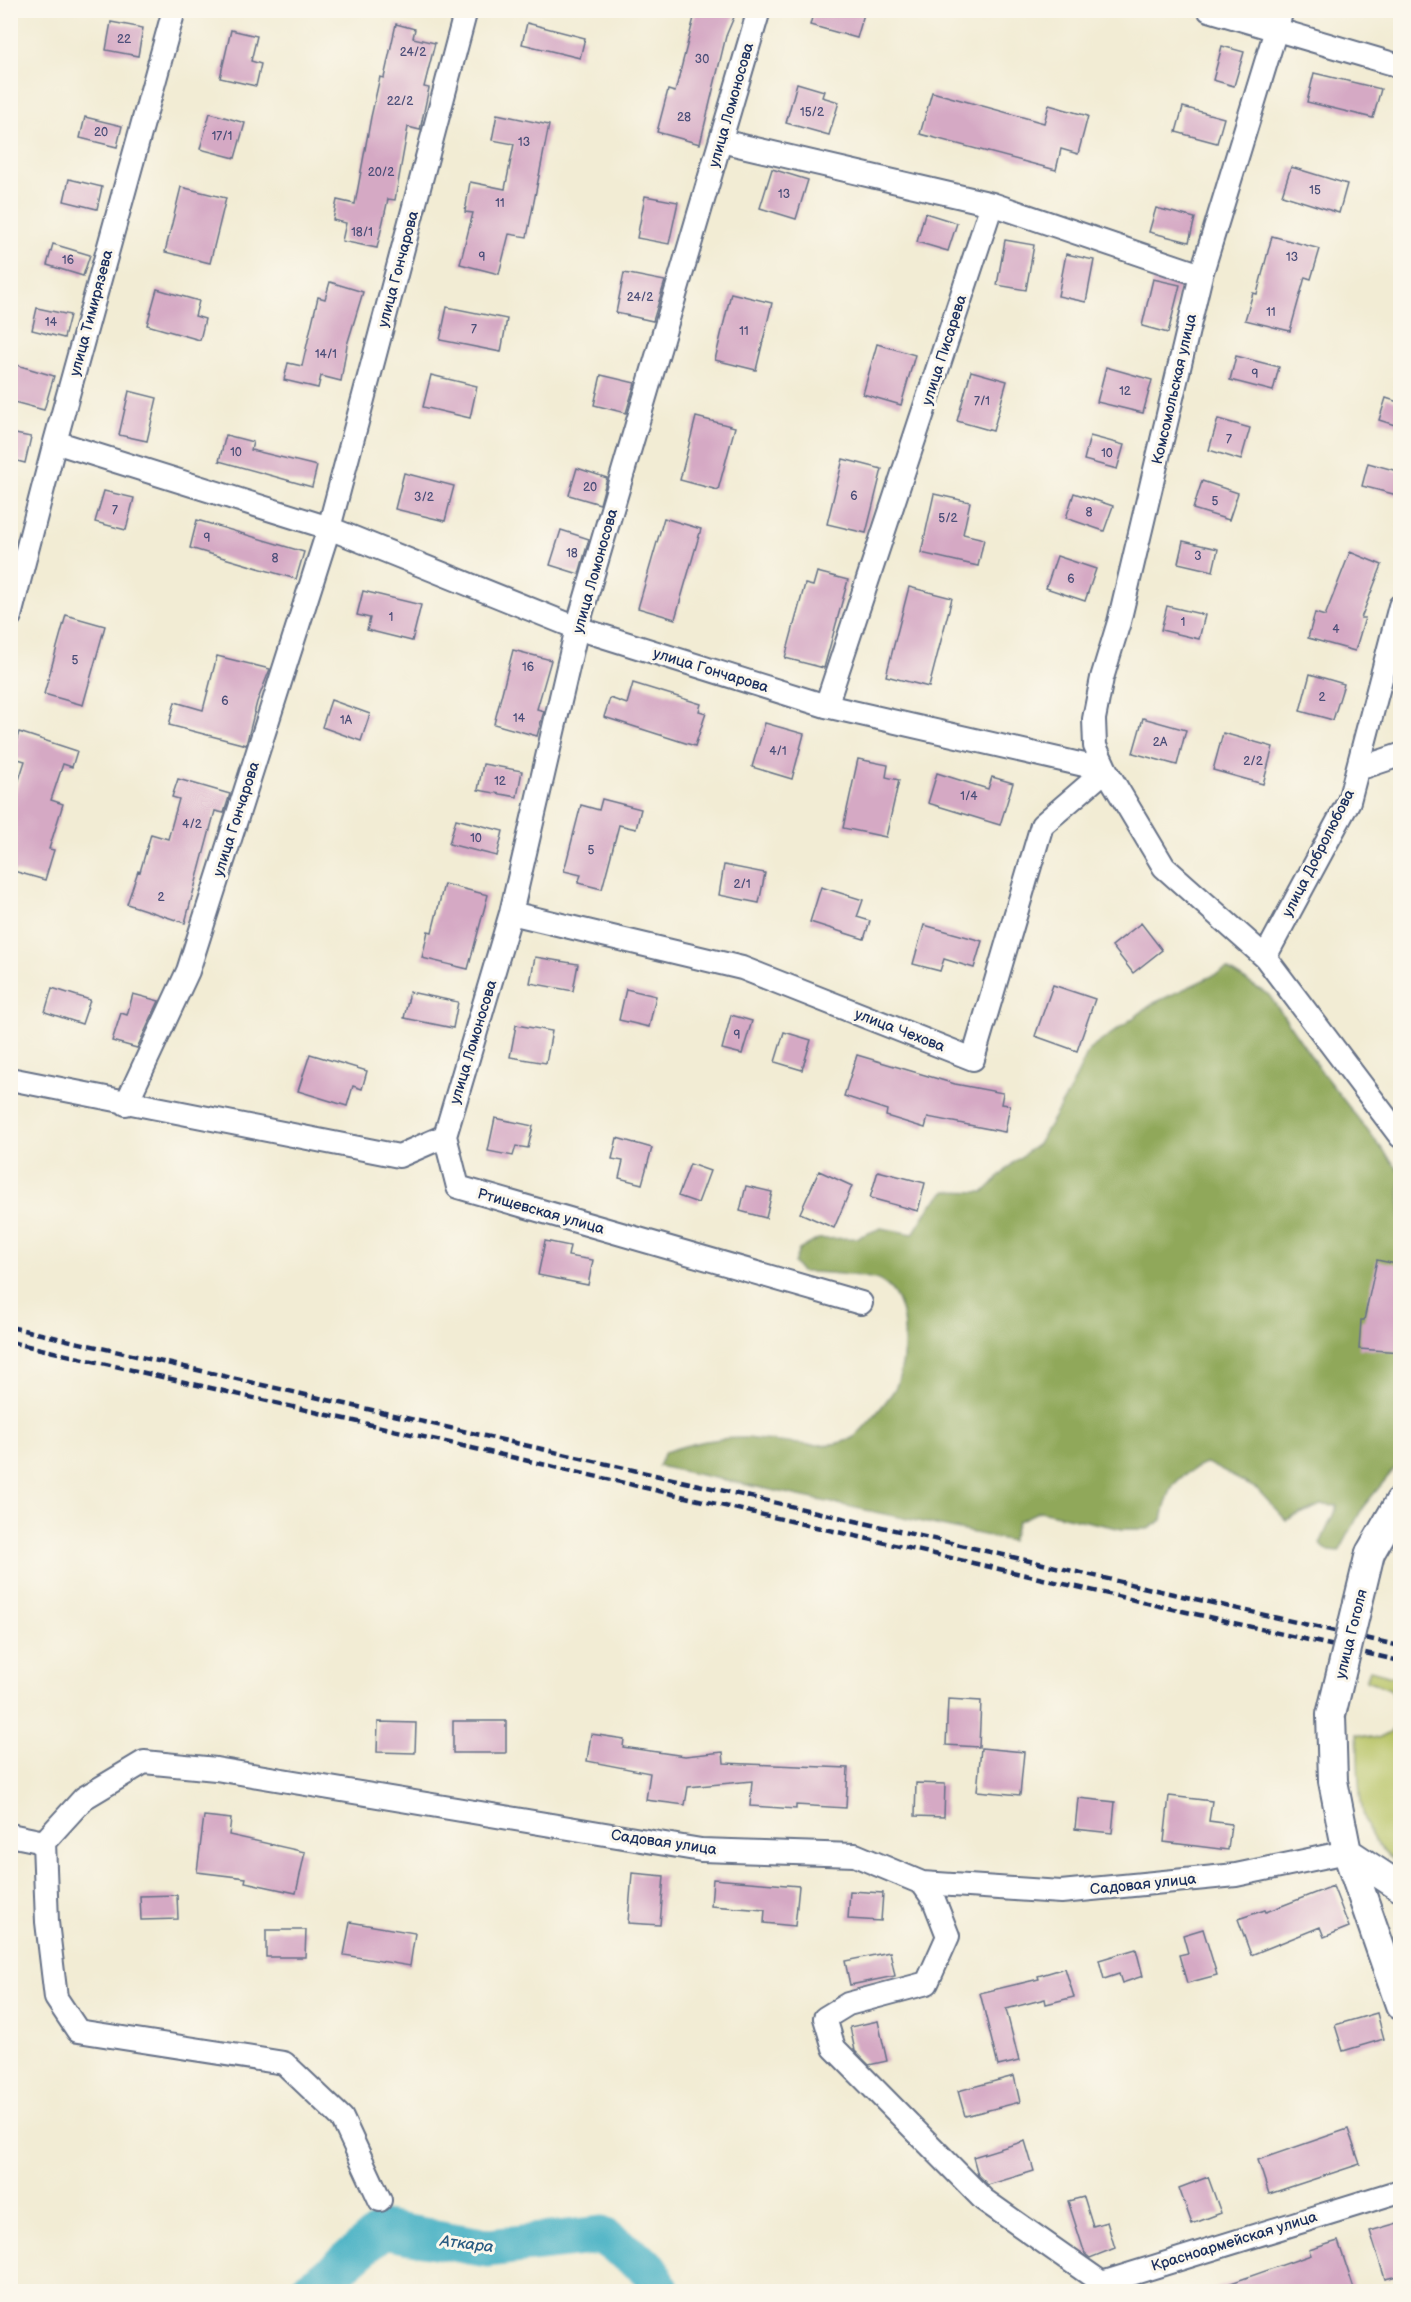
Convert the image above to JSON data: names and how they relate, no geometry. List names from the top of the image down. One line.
{"streets":{"street":["улица Ломоносова","улица Гончарова","улица Тимирязева","улица Писарева","Комсомольская улица","улица Добролюбова","улица Чехова","Ртищевская улица","улица Гоголя","Садовая улица","Красноармейская улица"]},"crossings":[["улица Ломоносова","улица Гончарова"],["улица Ломоносова","улица Чехова"],["улица Ломоносова","Ртищевская улица"],["улица Гончарова","улица Тимирязева"],["улица Гончарова","улица Писарева"],["улица Гончарова","Комсомольская улица"],["улица Гончарова","улица Чехова"],["Комсомольская улица","улица Добролюбова"],["Комсомольская улица","улица Чехова"],["улица Гоголя","Садовая улица"],["Садовая улица","Красноармейская улица"]],"water":["Аткара"],"house_numbers":["22","24/2","30","22/2","15/2","28","20","17/1","13","20/2","15","13","11","18/1","9","13","16","24/2","11","14","7","11","14/1","9","12","7/1","7","10","10","20","6","3/2","5","7","8","5/2","9","18","3","8","6","1","1","4","5","16","2","6","14","1А","2А","4/1","2/2","12","1/4","4/2","10","5","2/1","2","9"]}
